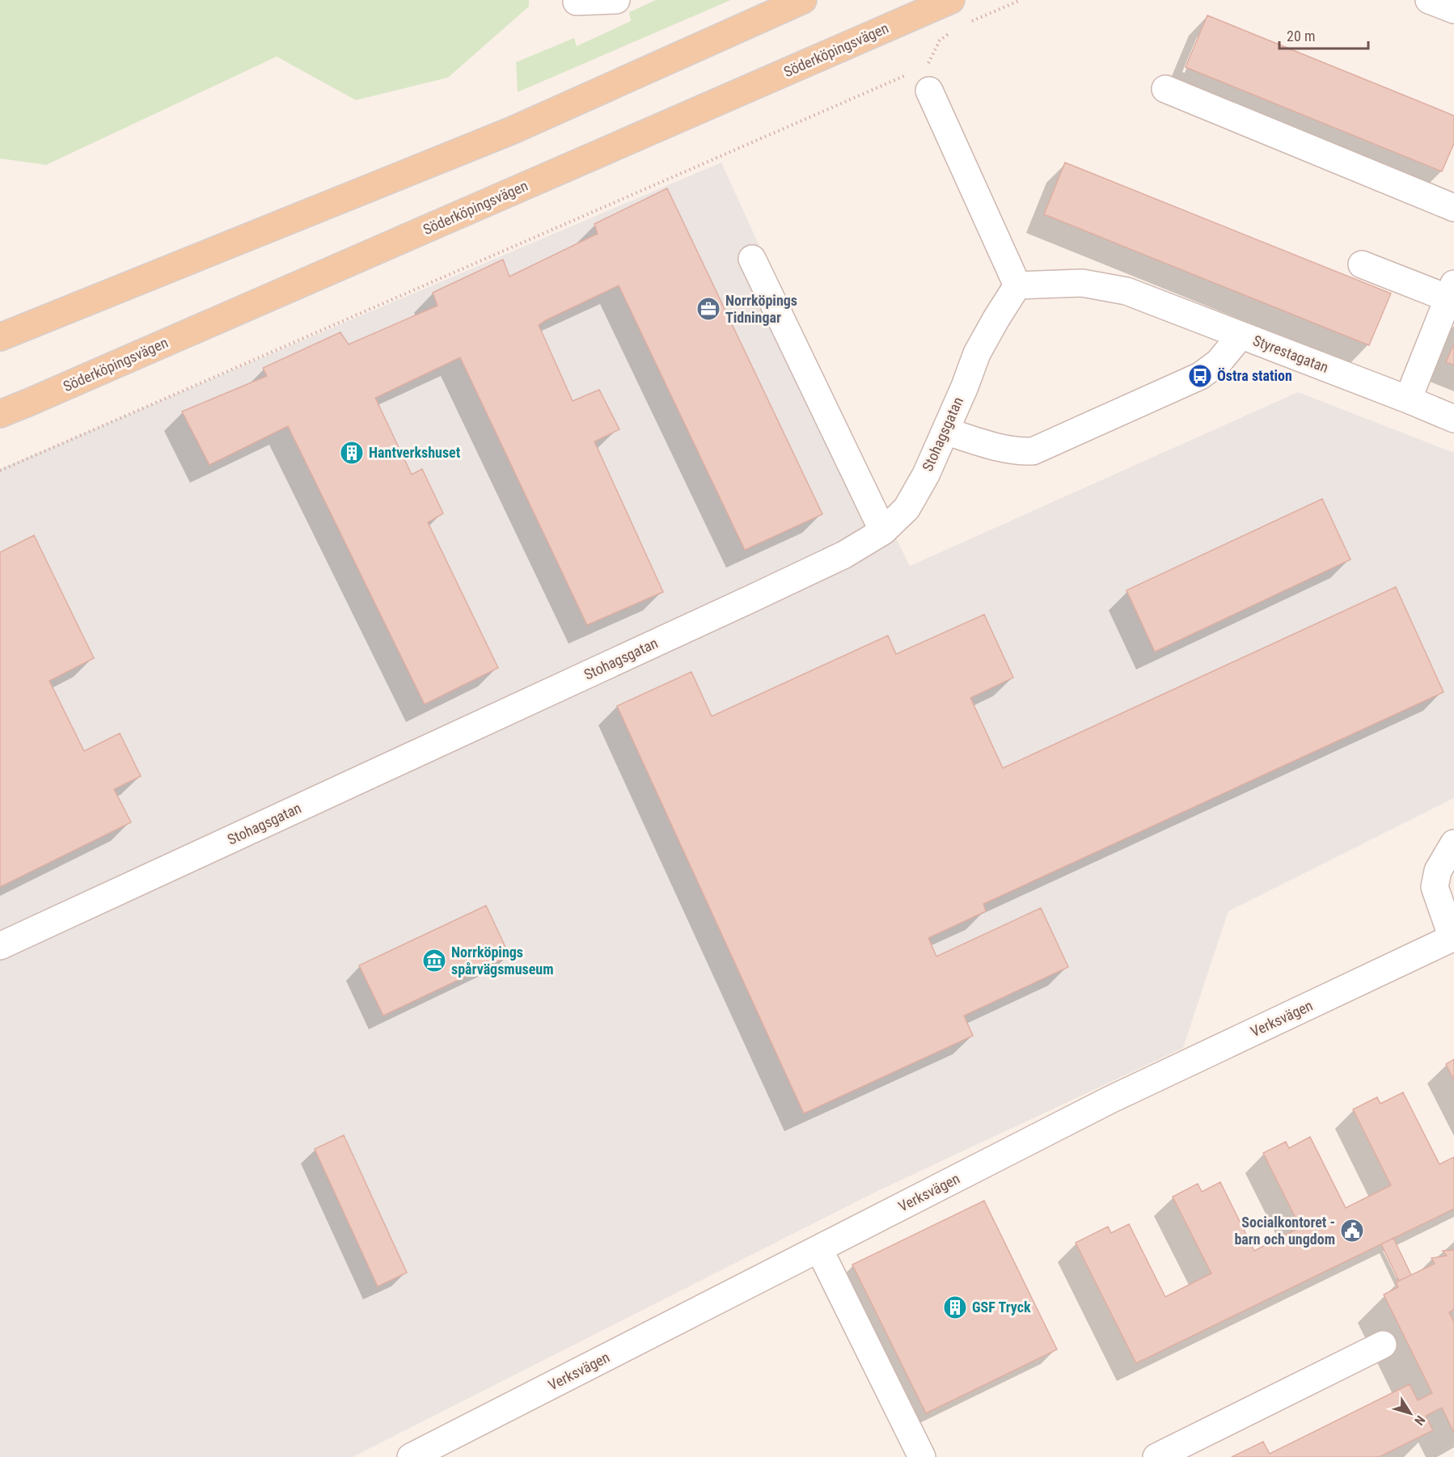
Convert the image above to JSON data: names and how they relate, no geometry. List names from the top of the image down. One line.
{"streets":{"main road":["Söderköpingsvägen"],"street":["Styrestagatan","Stohagsgatan","Verksvägen"]},"crossings":[["Styrestagatan","Stohagsgatan"]],"places":{"office":["Norrköpings Tidningar"],"bus stop":["Östra station"],"building":["Hantverkshuset","GSF Tryck"],"museum":["Norrköpings spårvägsmuseum"],"public building":["Socialkontoret - barn och ungdom"]},"scale_bar":"20 m","north":"bottom right"}
